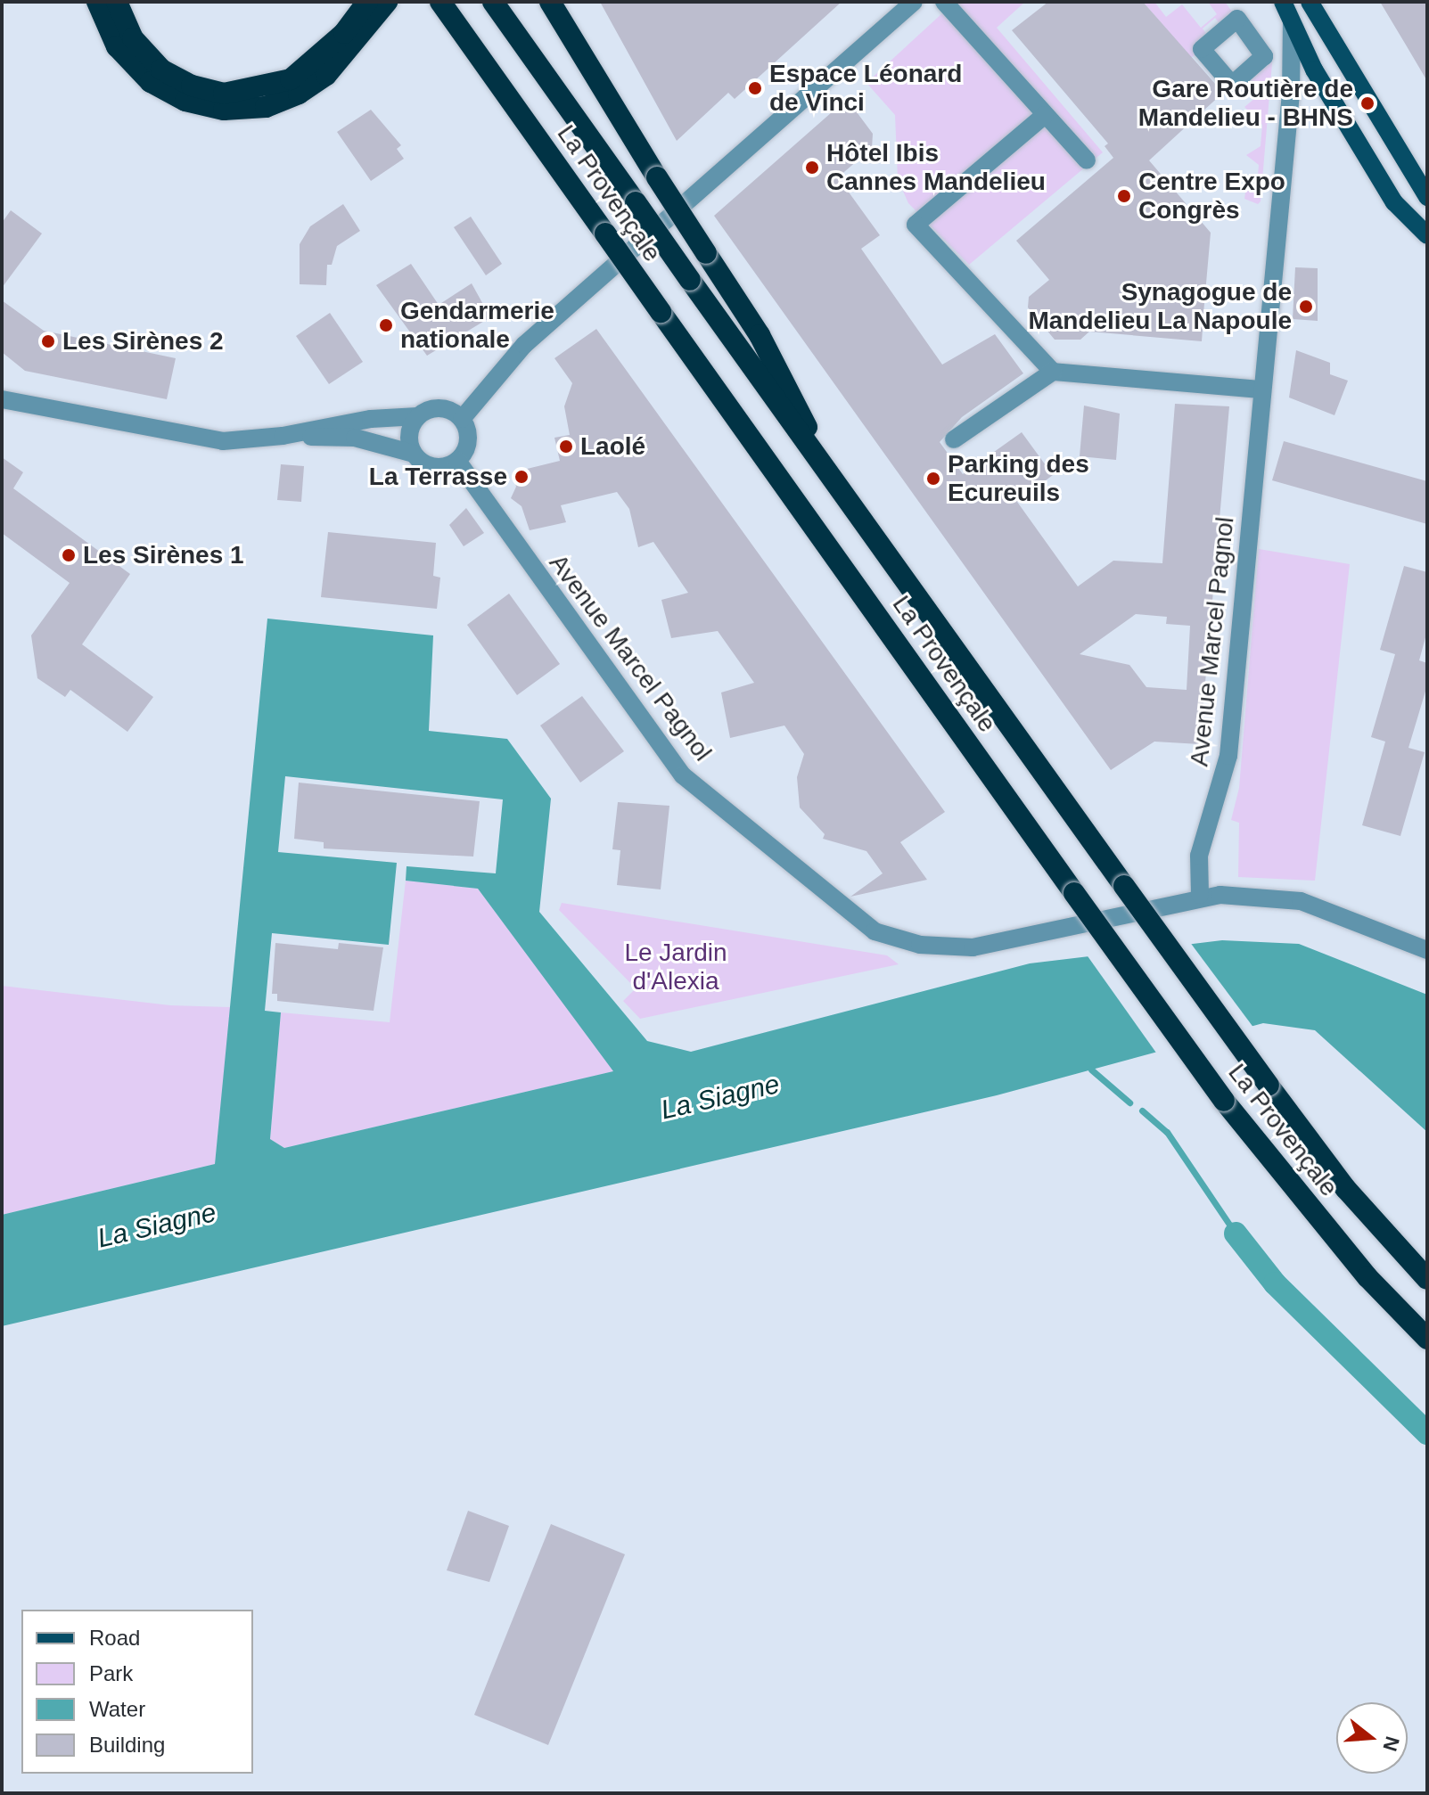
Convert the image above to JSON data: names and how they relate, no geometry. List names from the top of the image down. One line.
{"streets":{"highway":["La Provençale"],"street":["Avenue Marcel Pagnol"]},"water":["La Siagne"],"parks":["Le Jardin d'Alexia"],"places":["Espace Léonard de Vinci","Gare Routière de Mandelieu - BHNS","Hôtel Ibis Cannes Mandelieu","Centre Expo Congrès","Synagogue de Mandelieu La Napoule","Gendarmerie nationale","Les Sirènes 2","Laolé","La Terrasse","Parking des Ecureuils","Les Sirènes 1"],"legend":["Road","Park","Water","Building"],"north":"right"}
